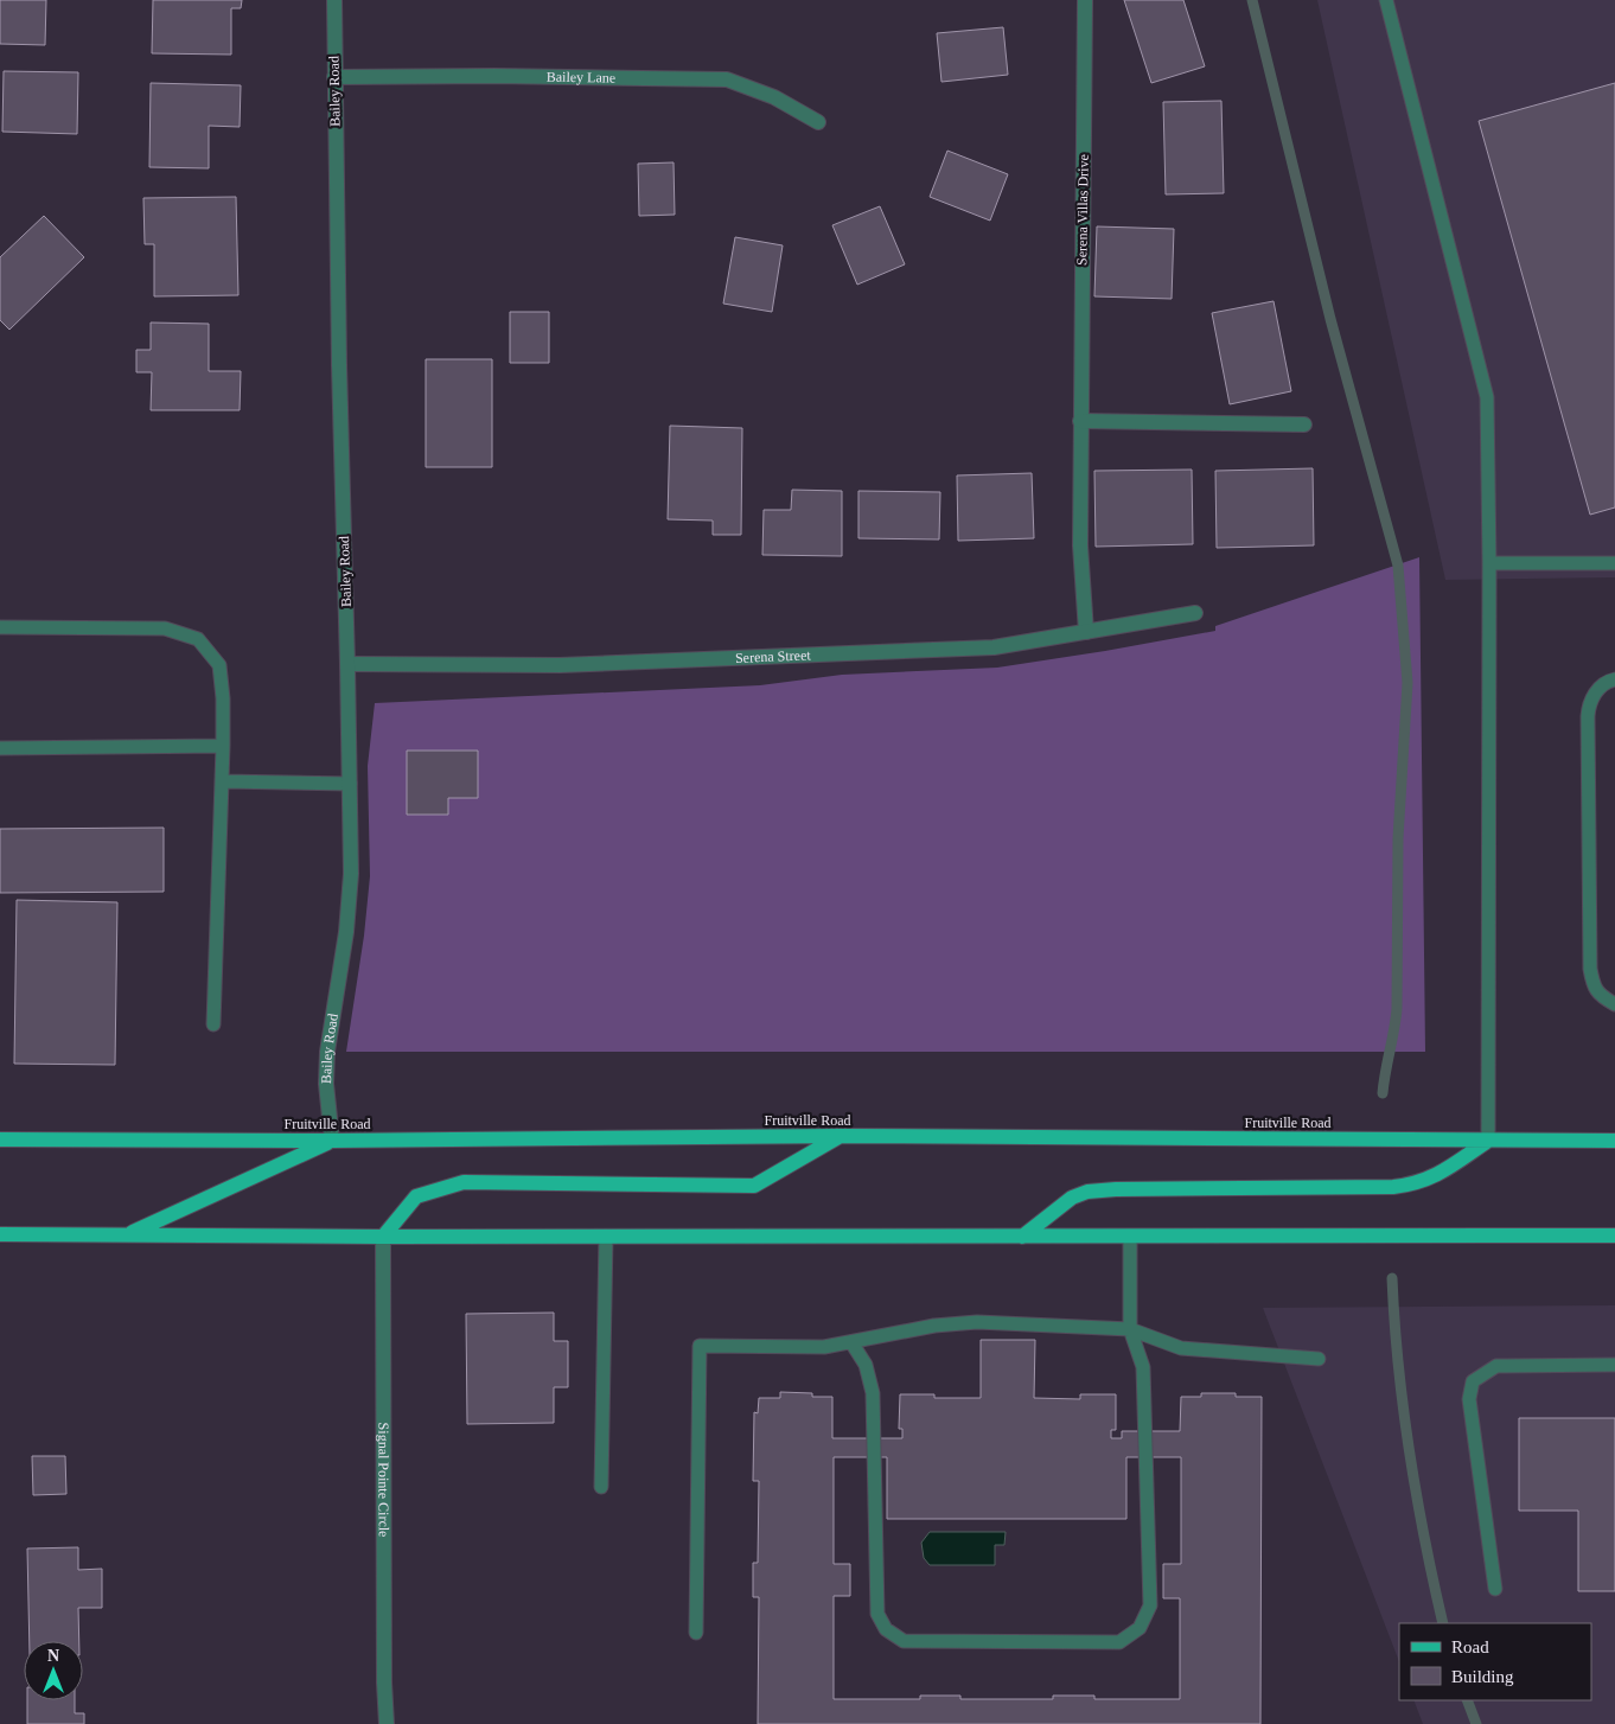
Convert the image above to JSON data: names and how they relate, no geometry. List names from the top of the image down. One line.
{"streets":{"main road":["Fruitville Road"],"street":["Bailey Lane","Bailey Road","Serena Villas Drive","Serena Street","Signal Pointe Circle"]},"crossings":[["Bailey Lane","Bailey Road"],["Bailey Road","Serena Street"],["Bailey Road","Fruitville Road"],["Serena Villas Drive","Serena Street"]],"legend":["Road","Building"],"north":"top"}
